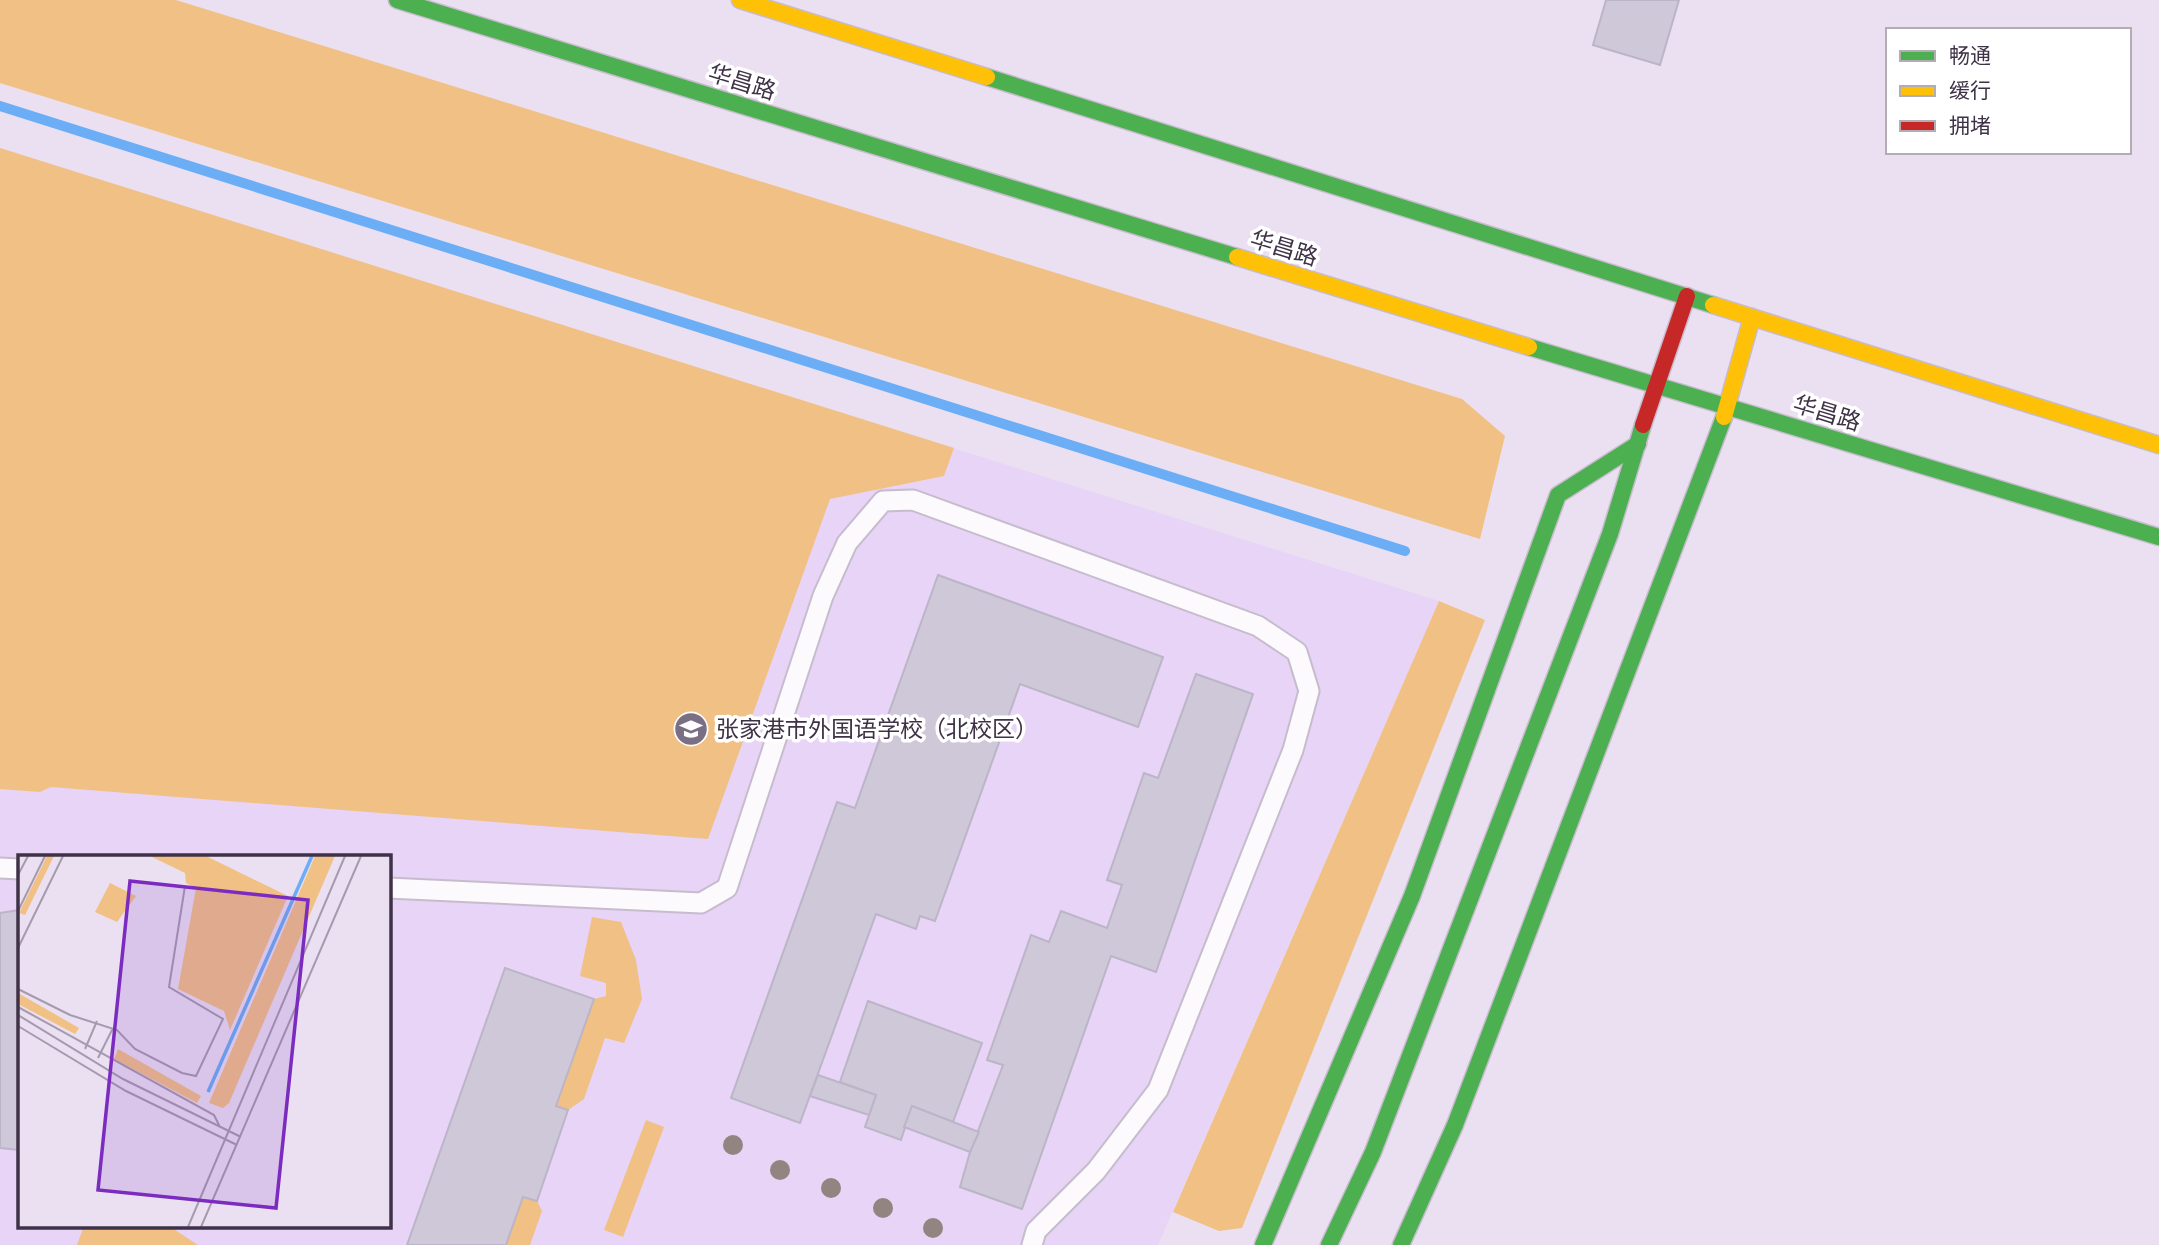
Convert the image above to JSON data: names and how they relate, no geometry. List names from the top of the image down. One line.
{"streets":{"main road":["华昌路"]},"places":{"school or university":["张家港市外国语学校（北校区）"]},"legend":["畅通","缓行","拥堵"]}
